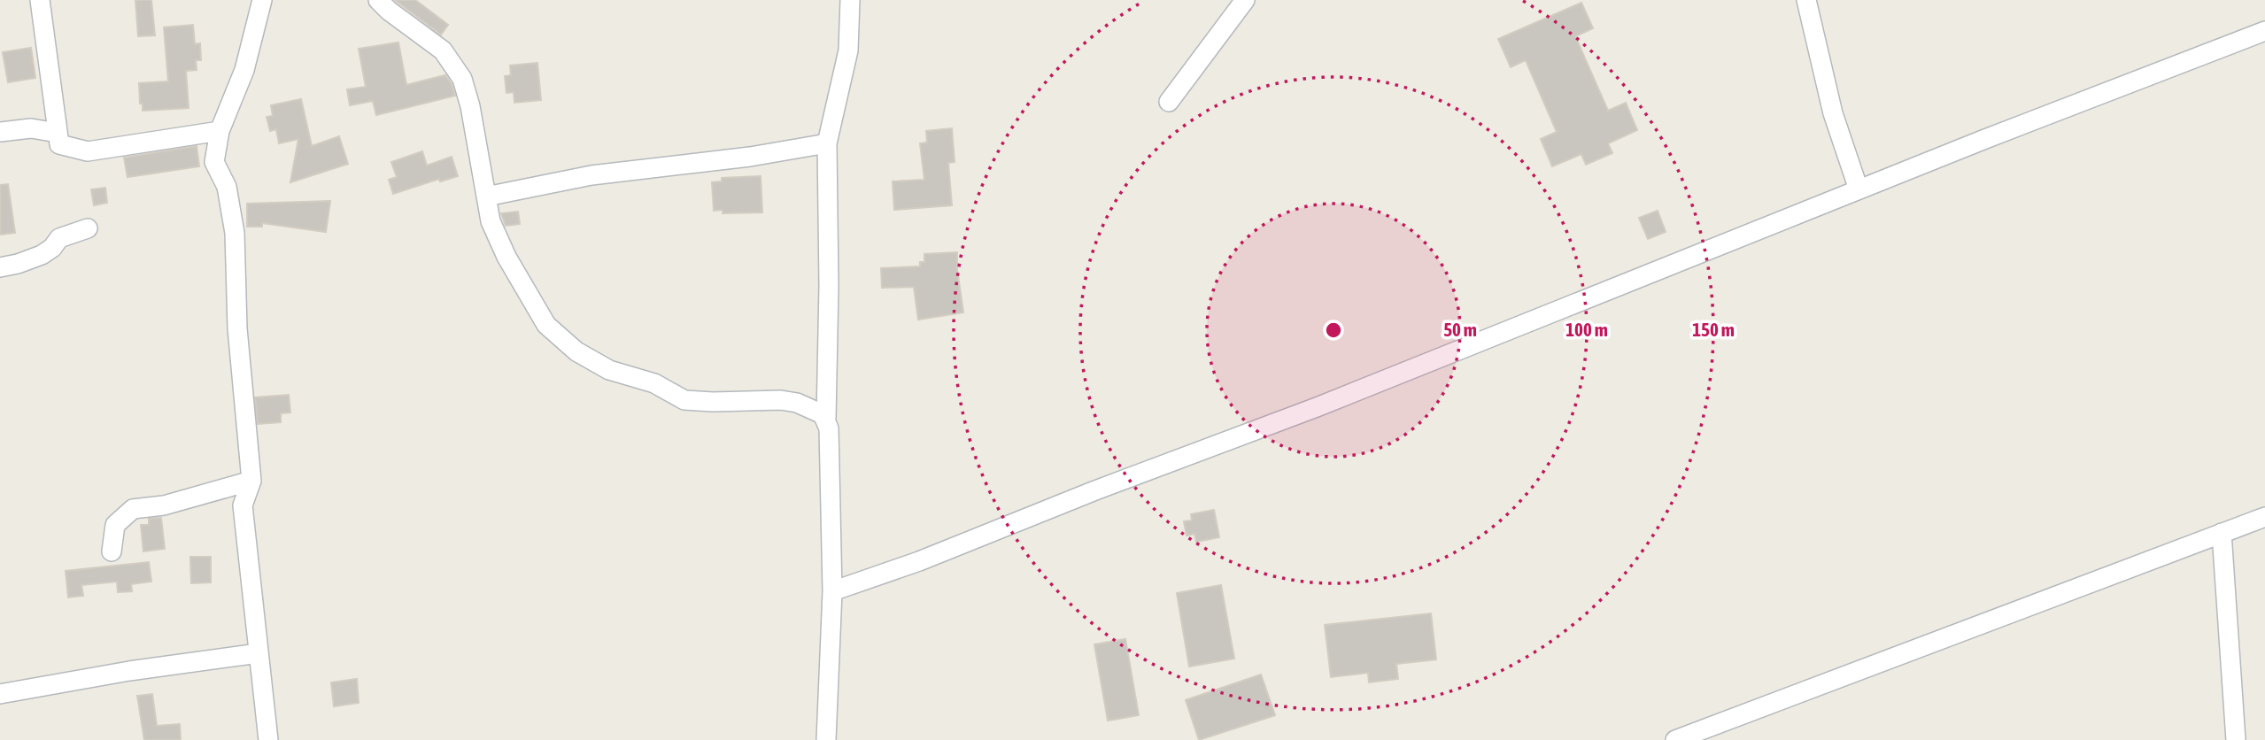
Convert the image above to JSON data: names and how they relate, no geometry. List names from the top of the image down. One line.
{"rings":["50 m","100 m","150 m"]}
